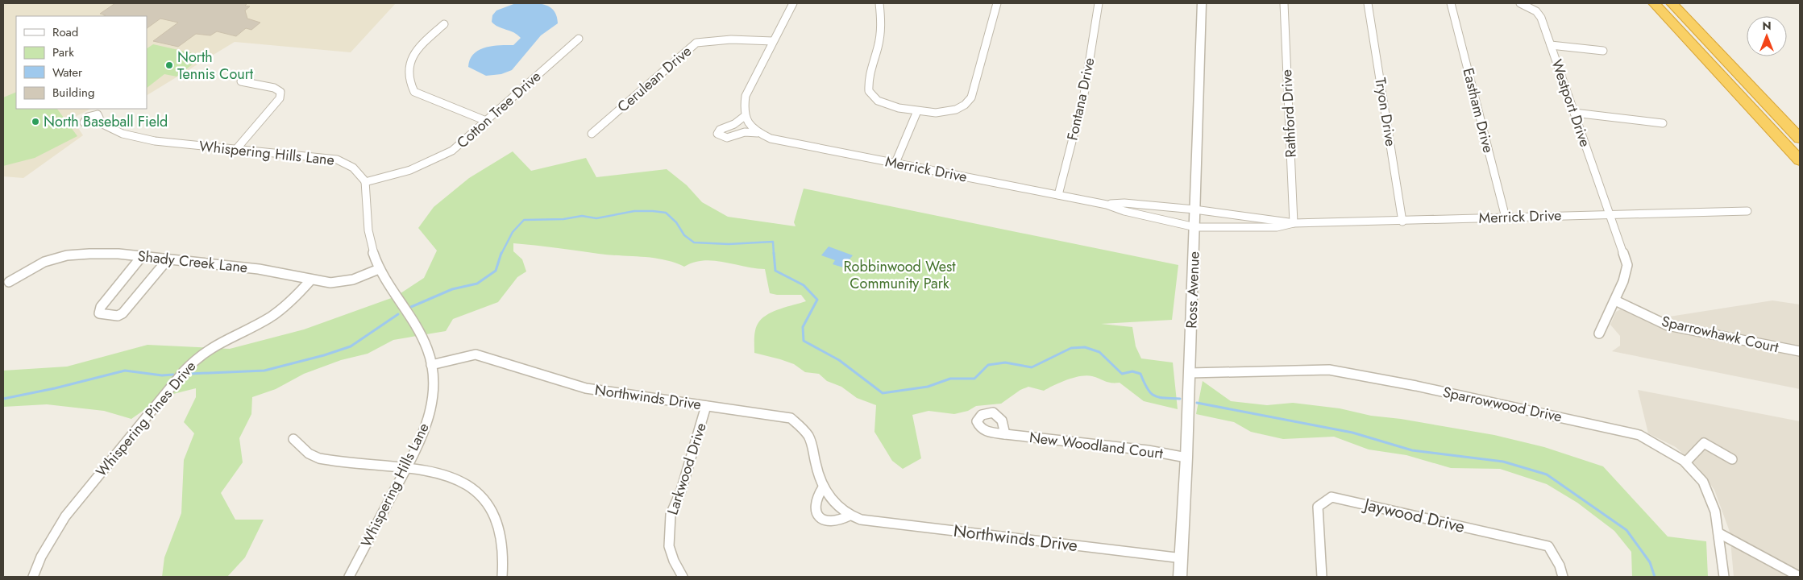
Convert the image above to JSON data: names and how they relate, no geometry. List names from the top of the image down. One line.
{"streets":{"street":["Cerulean Drive","Fontana Drive","Westport Drive","Cotton Tree Drive","Eastham Drive","Tryon Drive","Rathford Drive","Whispering Hills Lane","Merrick Drive","Shady Creek Lane","Ross Avenue","Sparrowhawk Court","Northwinds Drive","Sparrowwood Drive","Whispering Pines Drive","New Woodland Court","Larkwood Drive","Jaywood Drive"]},"crossings":[["Fontana Drive","Merrick Drive"],["Westport Drive","Merrick Drive"],["Cotton Tree Drive","Whispering Hills Lane"],["Eastham Drive","Merrick Drive"],["Tryon Drive","Merrick Drive"],["Rathford Drive","Merrick Drive"],["Whispering Hills Lane","Shady Creek Lane"],["Whispering Hills Lane","Northwinds Drive"],["Merrick Drive","Ross Avenue"],["Shady Creek Lane","Whispering Pines Drive"],["Ross Avenue","Northwinds Drive"],["Ross Avenue","Sparrowwood Drive"],["Ross Avenue","New Woodland Court"],["Northwinds Drive","Larkwood Drive"]],"parks":["Robbinwood West Community Park"],"places":["North Tennis Court","North Baseball Field"],"legend":["Road","Park","Water","Building"],"north":"top"}
